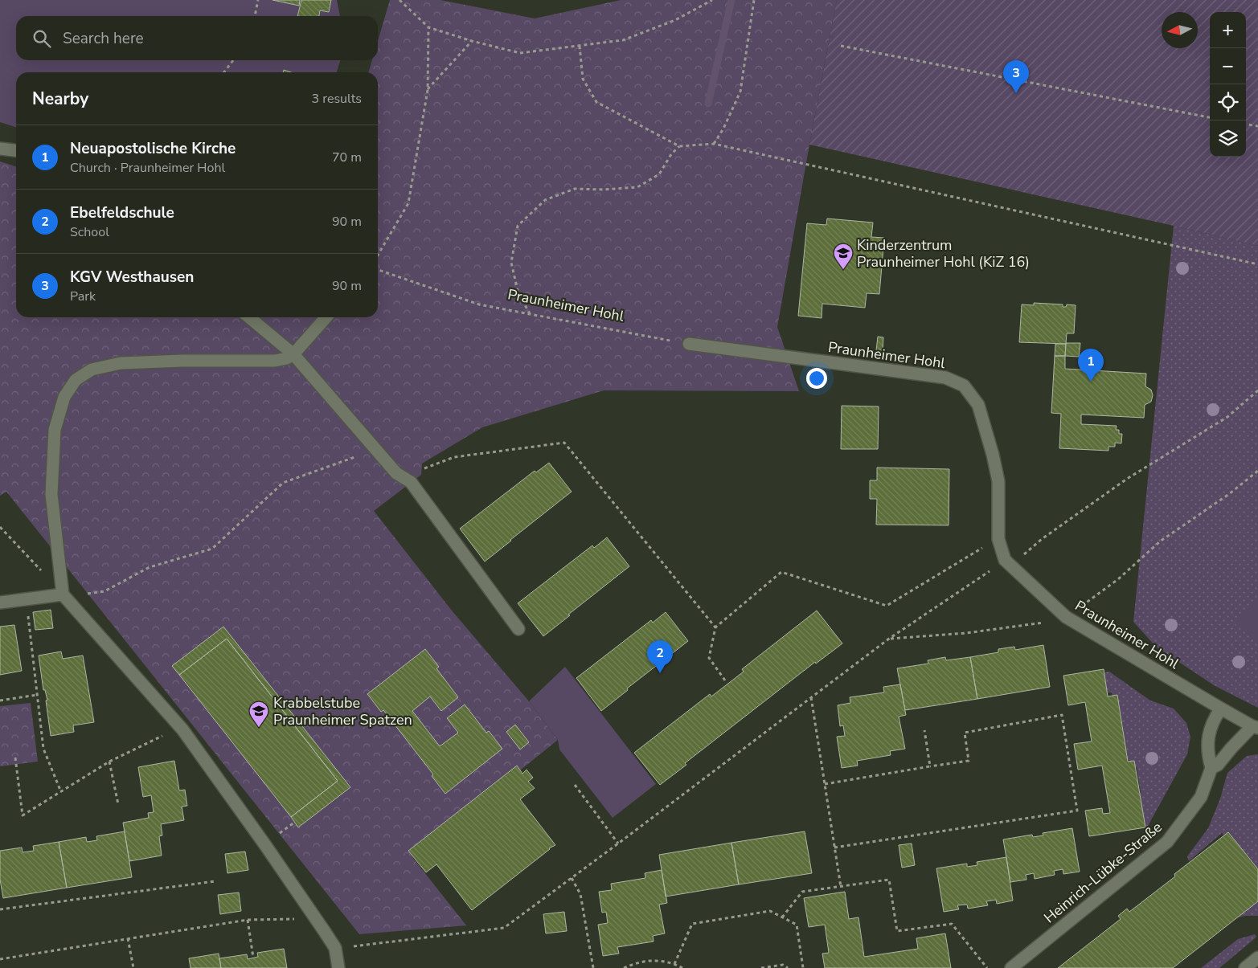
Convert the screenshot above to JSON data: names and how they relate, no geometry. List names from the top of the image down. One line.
{"streets":{"street":["Praunheimer Hohl","Heinrich-Lübke-Straße"]},"crossings":[["Praunheimer Hohl","Heinrich-Lübke-Straße"]],"places":{"school or university":["Kinderzentrum Praunheimer Hohl (KiZ 16)","Krabbelstube Praunheimer Spatzen"]},"north":"left","page":{"map_buttons":["+","−"],"search":"Search here","pins":["3","1","2"],"heading":["Nearby","3 results"],"list":[{"mark":"1","name":"Neuapostolische Kirche","note":"Church · Praunheimer Hohl","value":"70 m"},{"mark":"2","name":"Ebelfeldschule","note":"School","value":"90 m"},{"mark":"3","name":"KGV Westhausen","note":"Park","value":"90 m"}]}}
